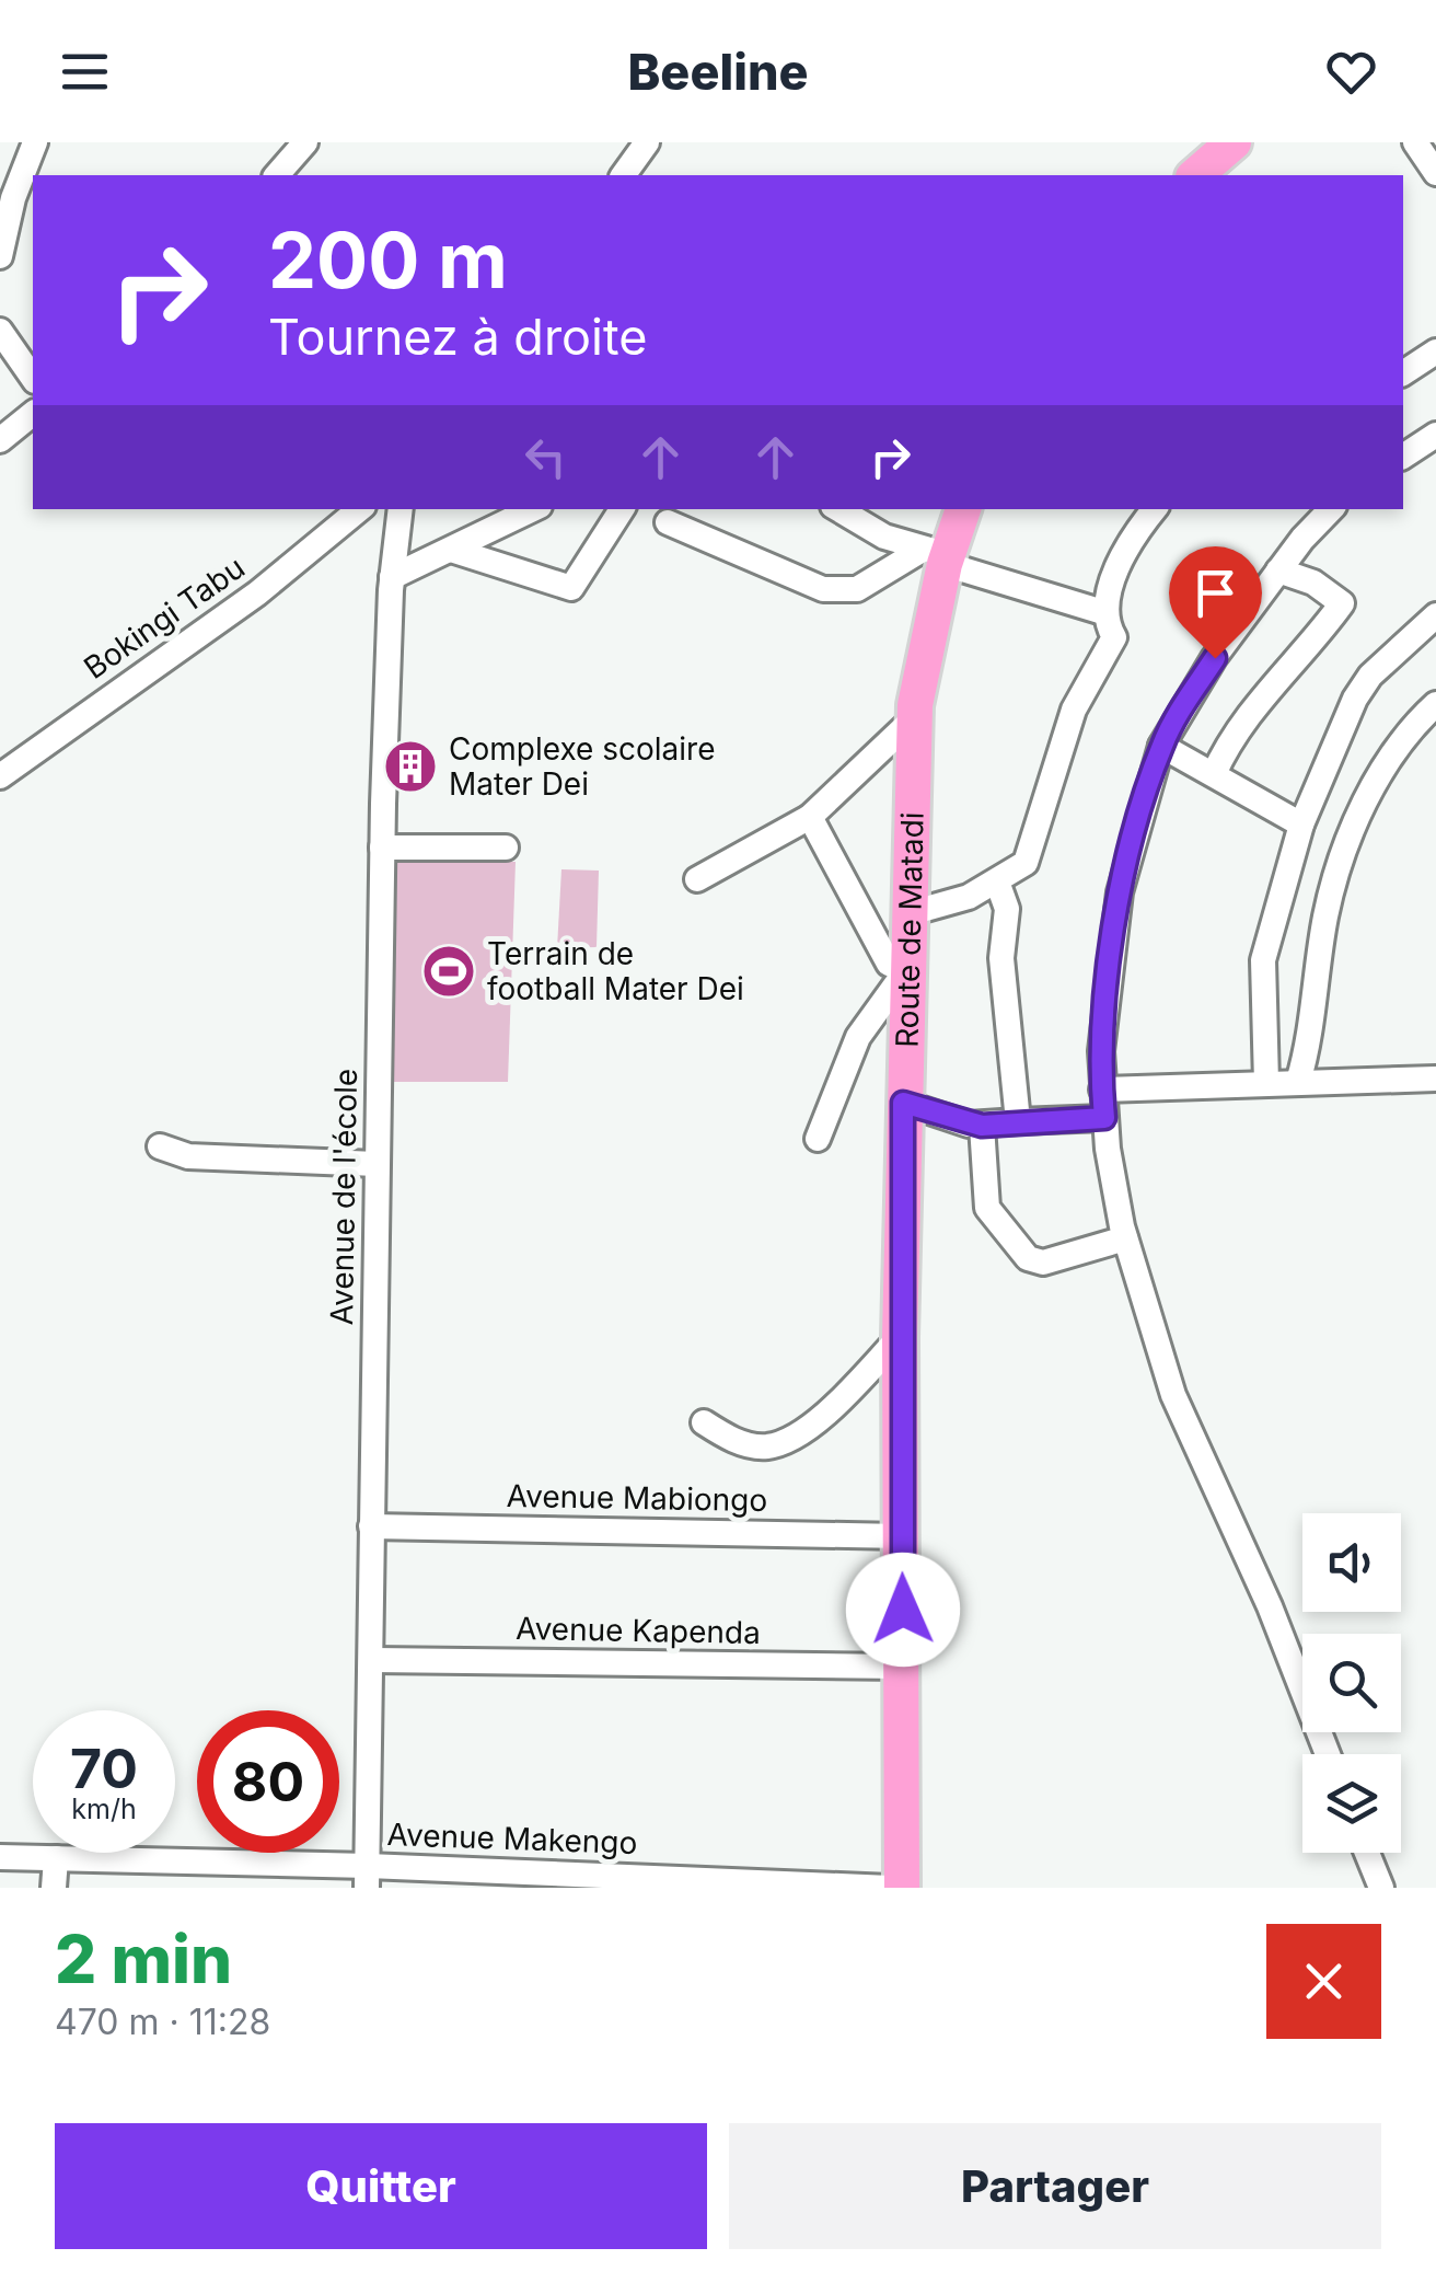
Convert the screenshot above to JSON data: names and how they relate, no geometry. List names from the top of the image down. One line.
{"streets":{"highway":["Route de Matadi"],"street":["Bokingi Tabu","Avenue de l'école","Avenue Mabiongo","Avenue Kapenda","Avenue Makengo"]},"crossings":[["Route de Matadi","Avenue Mabiongo"],["Route de Matadi","Avenue Kapenda"],["Avenue de l'école","Avenue Mabiongo"],["Avenue de l'école","Avenue Kapenda"],["Avenue de l'école","Avenue Makengo"]],"places":{"building":["Complexe scolaire Mater Dei"],"sports":["Terrain de football Mater Dei"]},"page":{"header":"Beeline","turn":["200 m","Tournez à droite"],"speed":"70 km/h","limit":"80","heading":["2 min","470 m · 11:28"],"buttons":["Quitter","Partager"]}}
